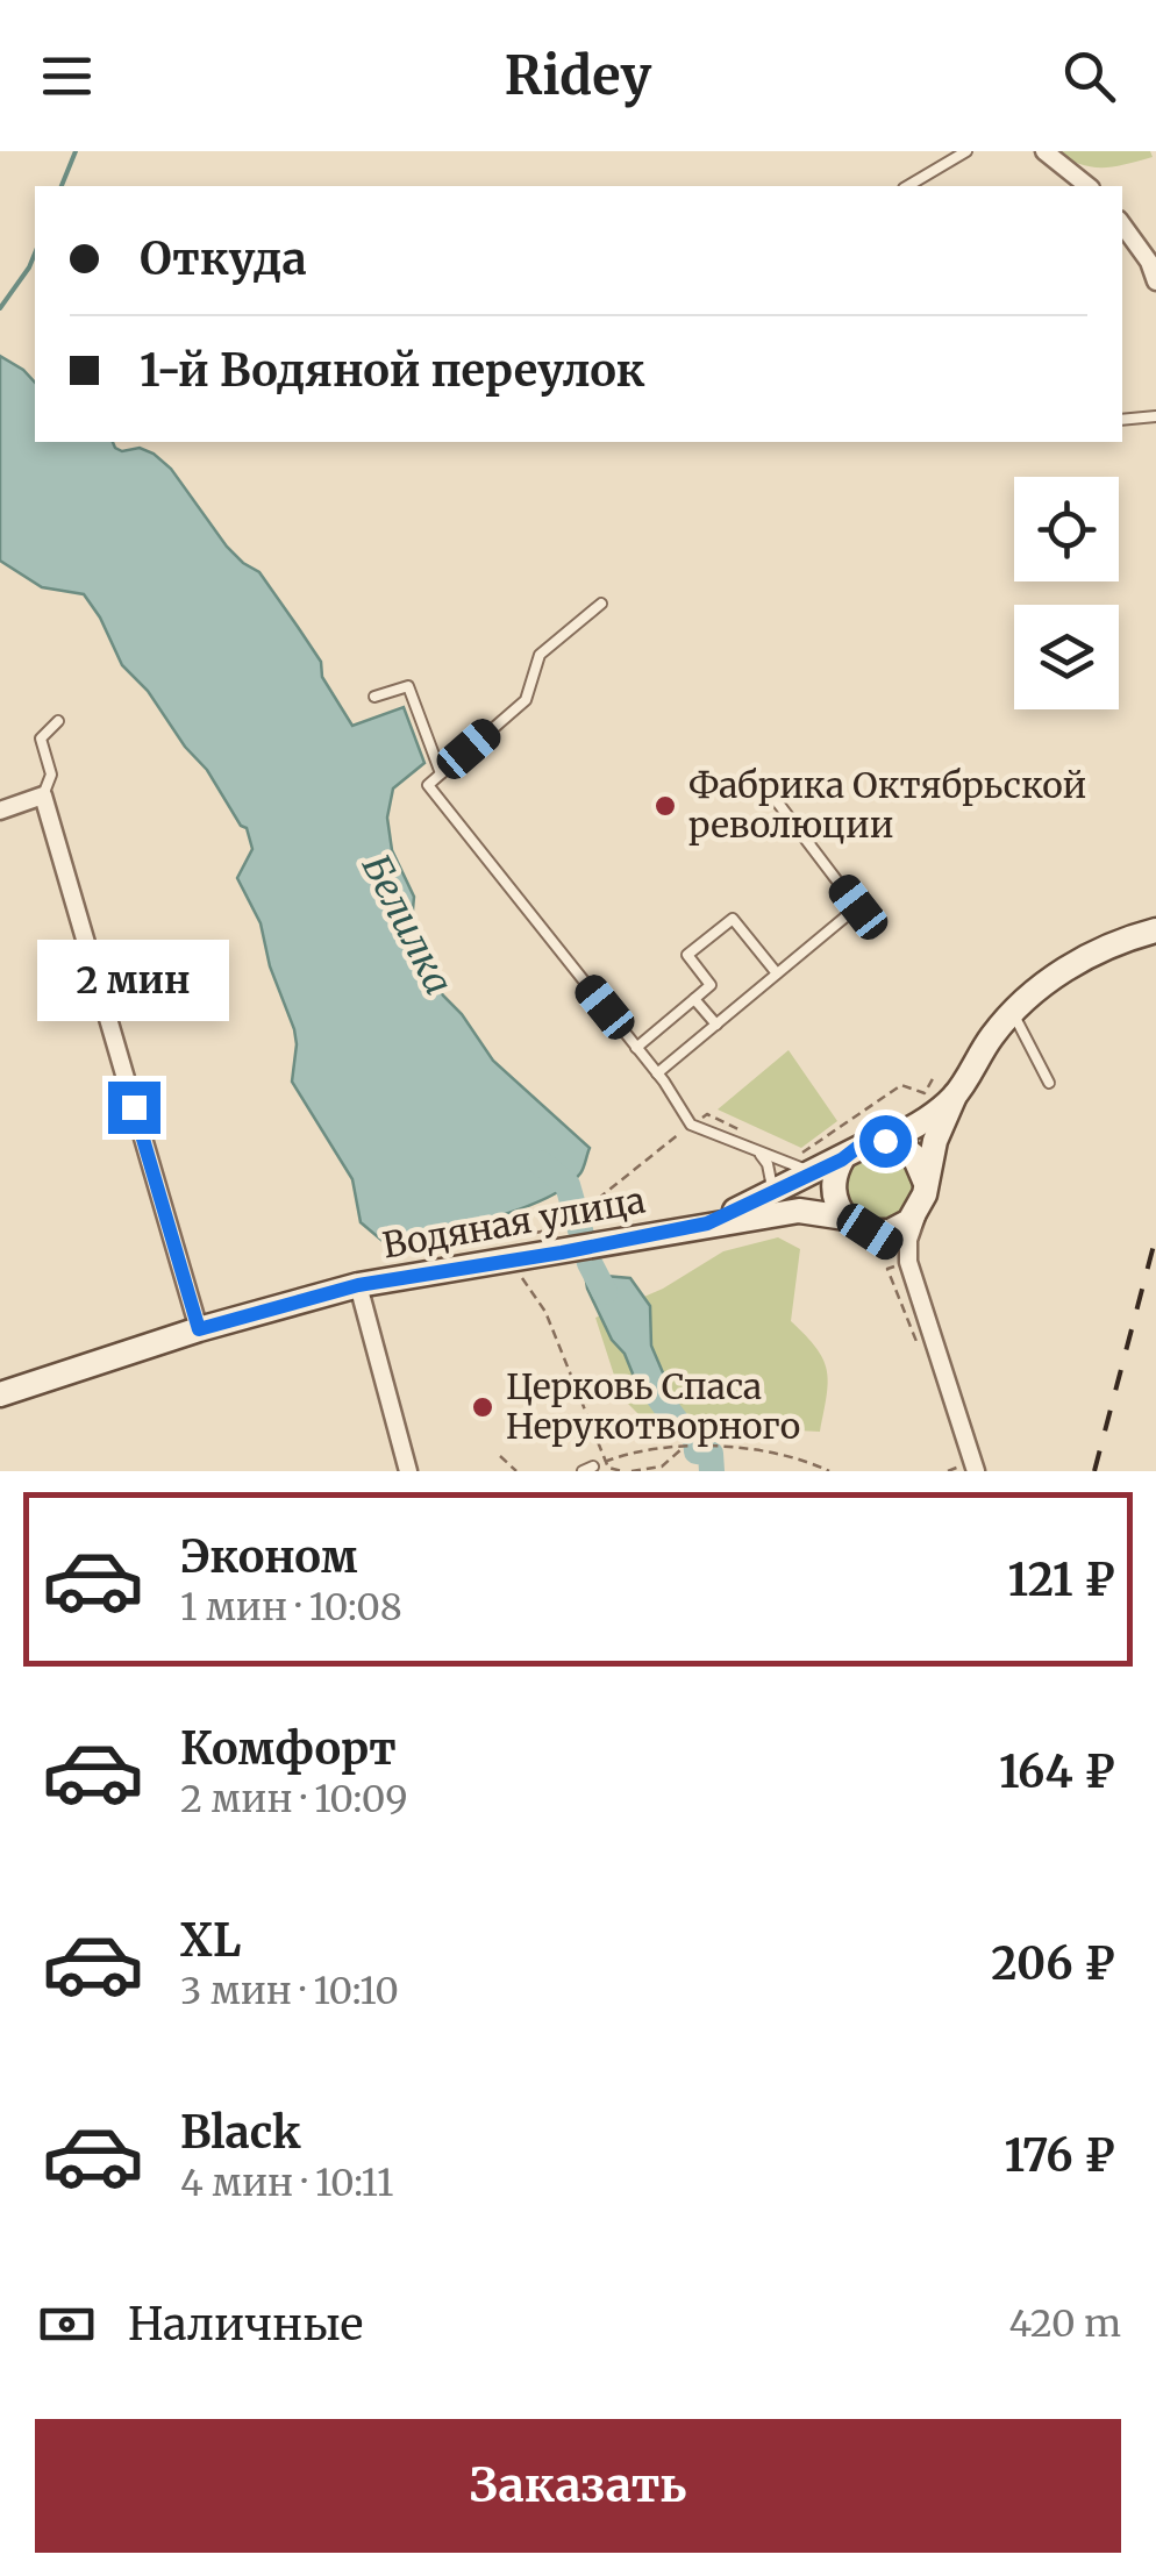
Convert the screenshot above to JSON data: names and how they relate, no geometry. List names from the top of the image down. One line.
{"streets":{"street":["Водяная улица"]},"water":["Белилка"],"places":["Фабрика Октябрьской революции","Церковь Спаса Нерукотворного"],"page":{"header":"Ridey","banner":["Откуда","1-й Водяной переулок"],"bubble":"2 мин","list":[{"name":"Эконом","note":"1 мин · 10:08","value":"121 ₽"},{"name":"Комфорт","note":"2 мин · 10:09","value":"164 ₽"},{"name":"XL","note":"3 мин · 10:10","value":"206 ₽"},{"name":"Black","note":"4 мин · 10:11","value":"176 ₽"}],"pay":["Наличные","420 m"],"buttons":"Заказать"}}
